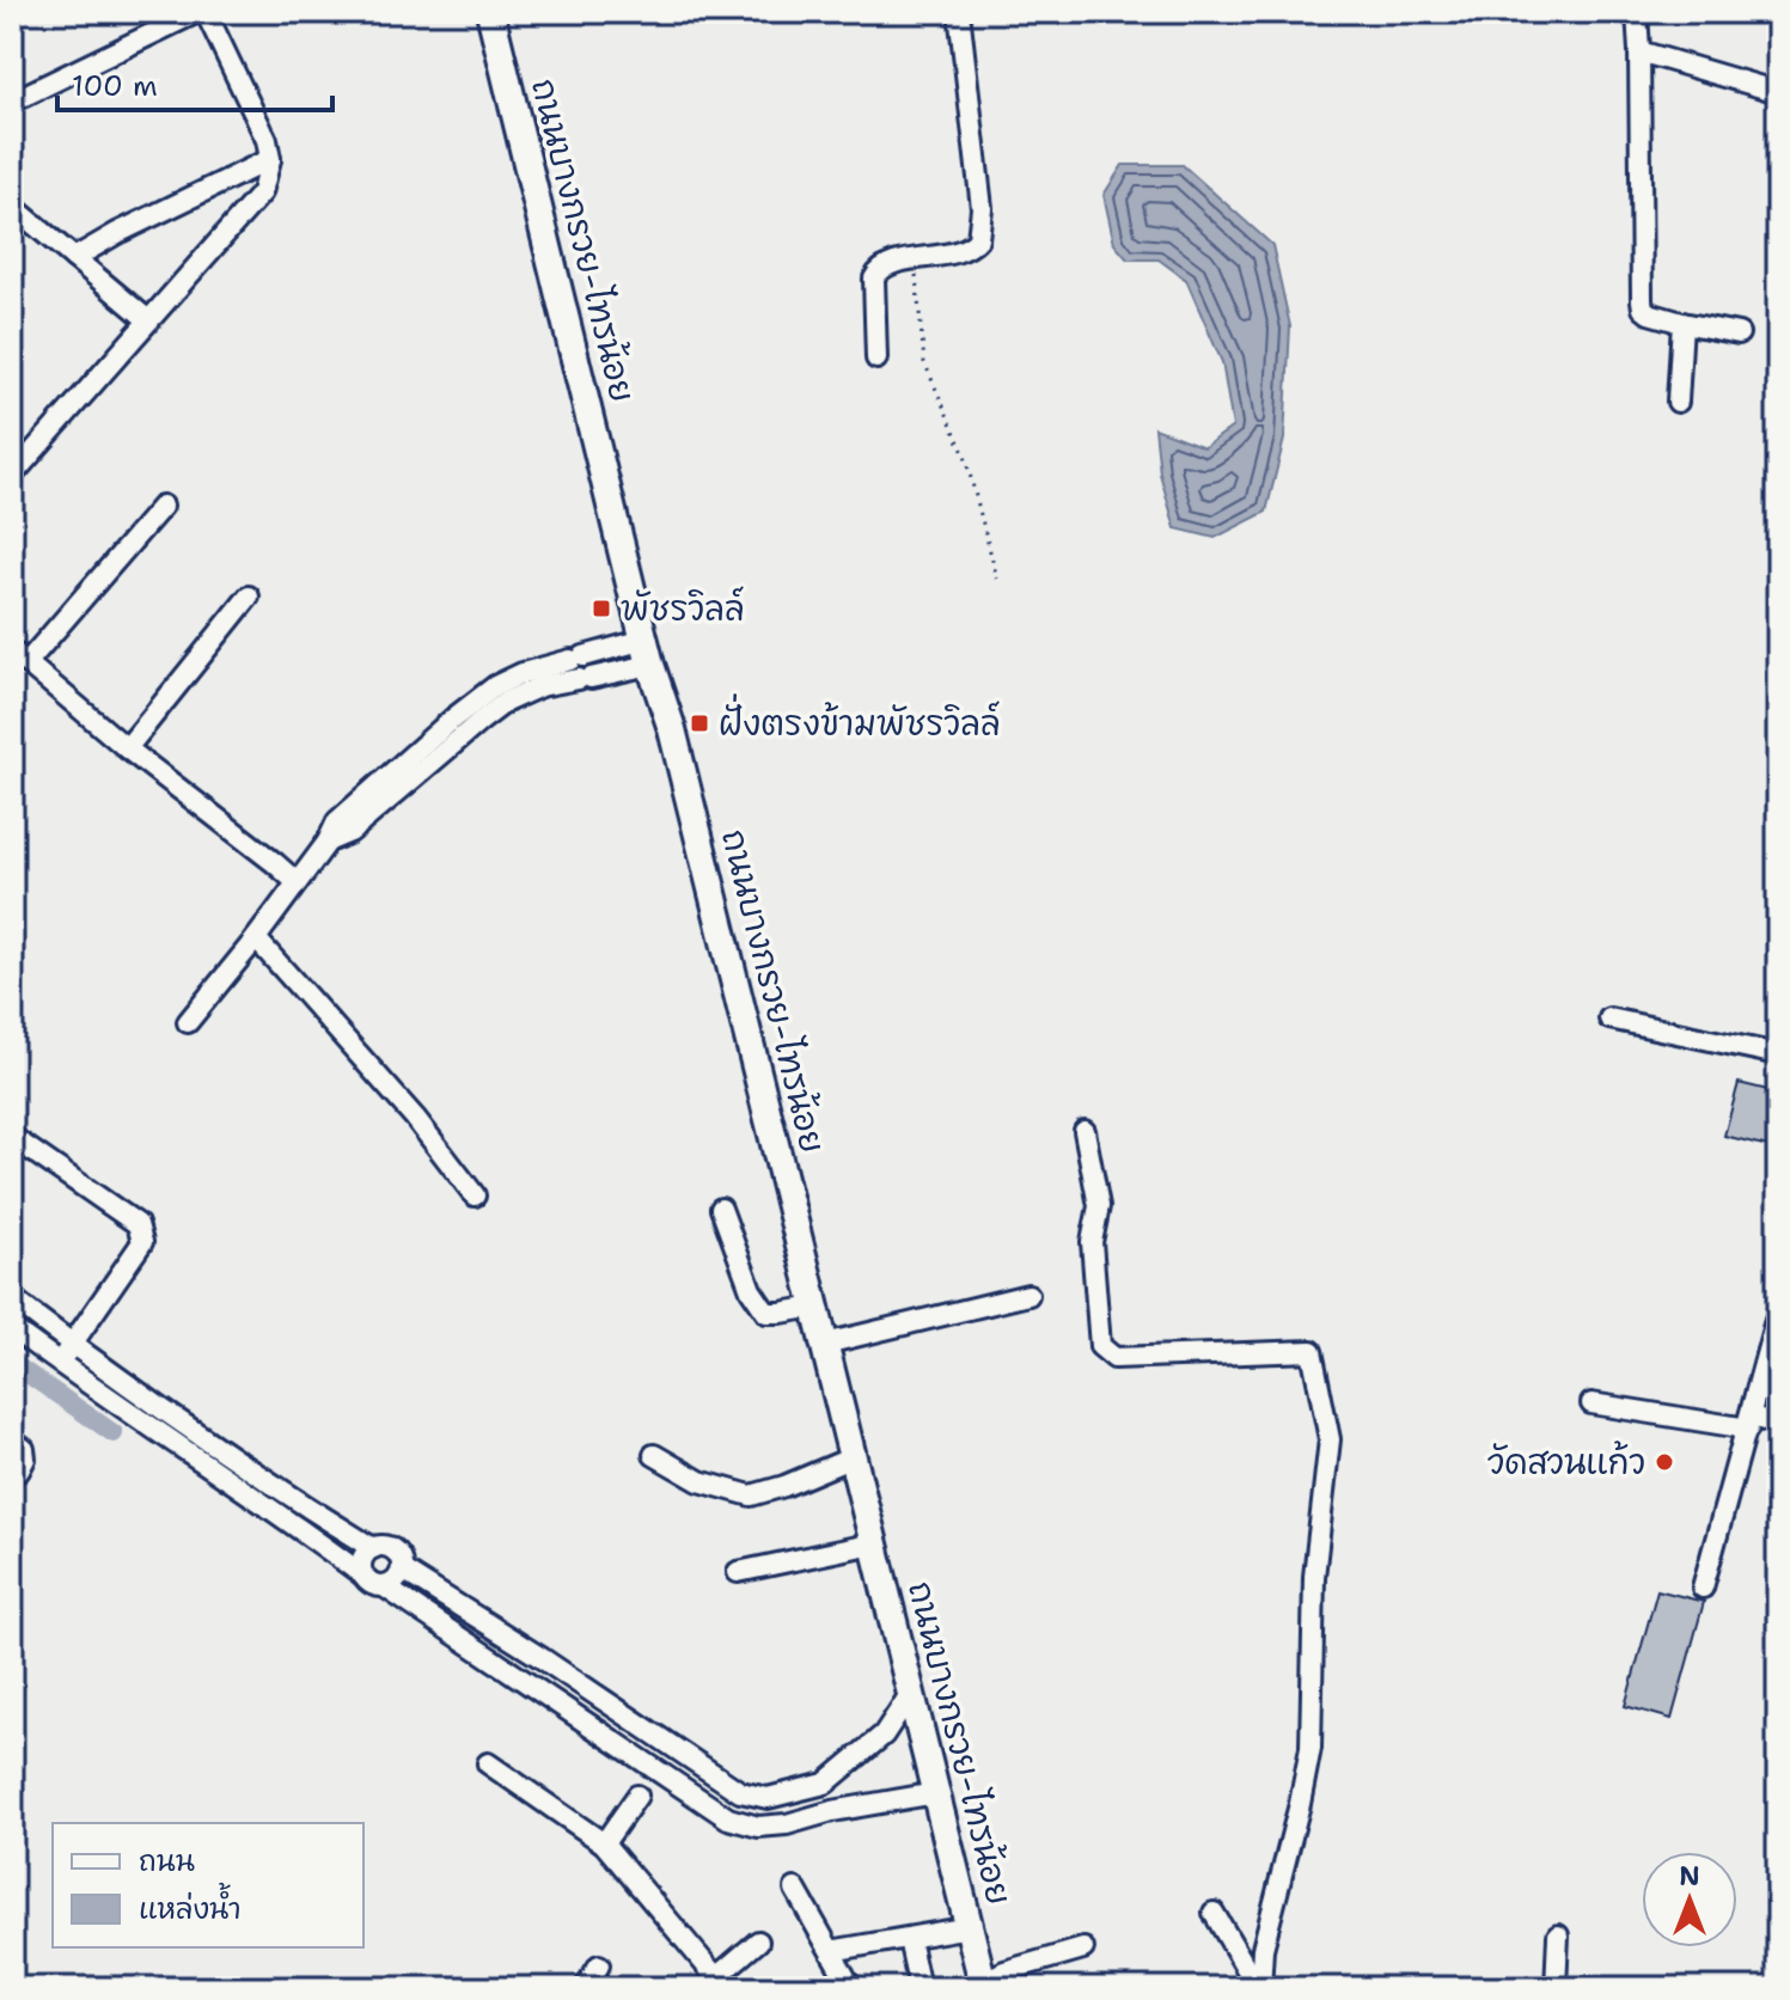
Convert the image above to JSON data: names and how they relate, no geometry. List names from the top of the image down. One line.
{"streets":{"main road":["ถนนบางกรวย-ไทรน้อย"]},"places":{"transit":["พัชรวิลล์","ฝั่งตรงข้ามพัชรวิลล์"],"other":["วัดสวนแก้ว"]},"legend":["ถนน","แหล่งน้ำ"],"scale_bar":"100 m","north":"top"}
